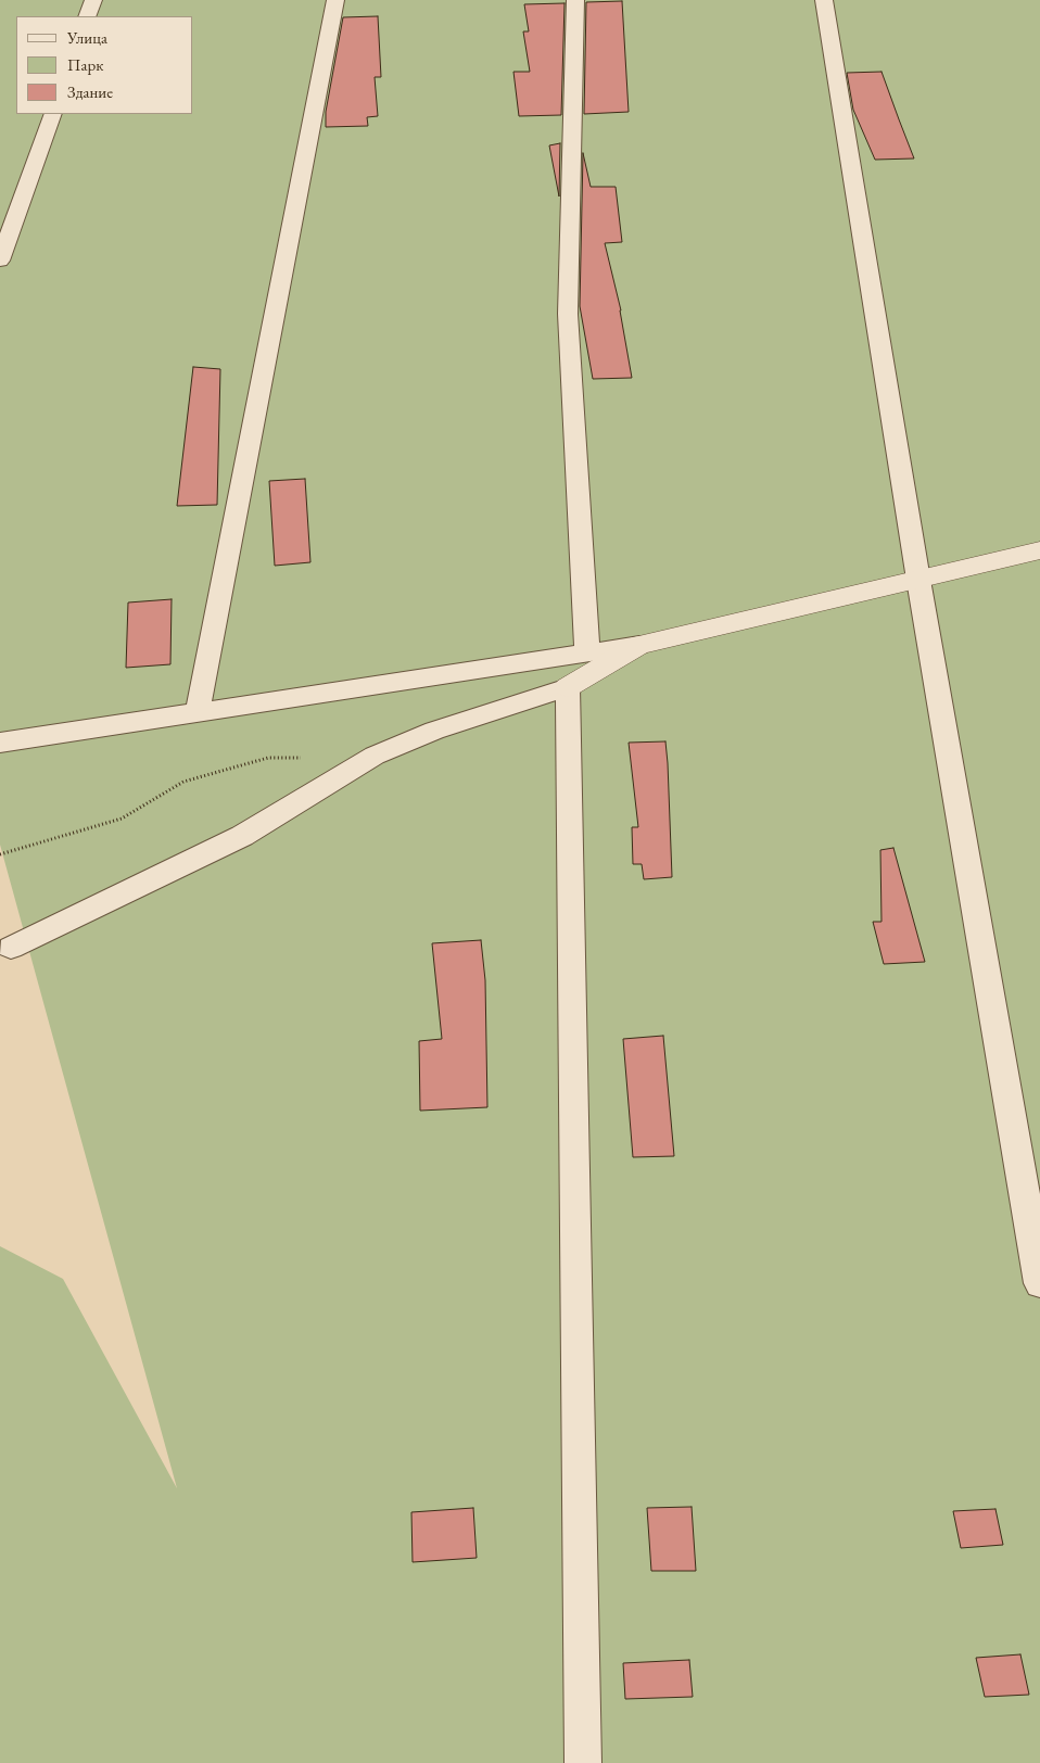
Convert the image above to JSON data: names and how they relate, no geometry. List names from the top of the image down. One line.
{"legend":["Улица","Парк","Здание"]}
